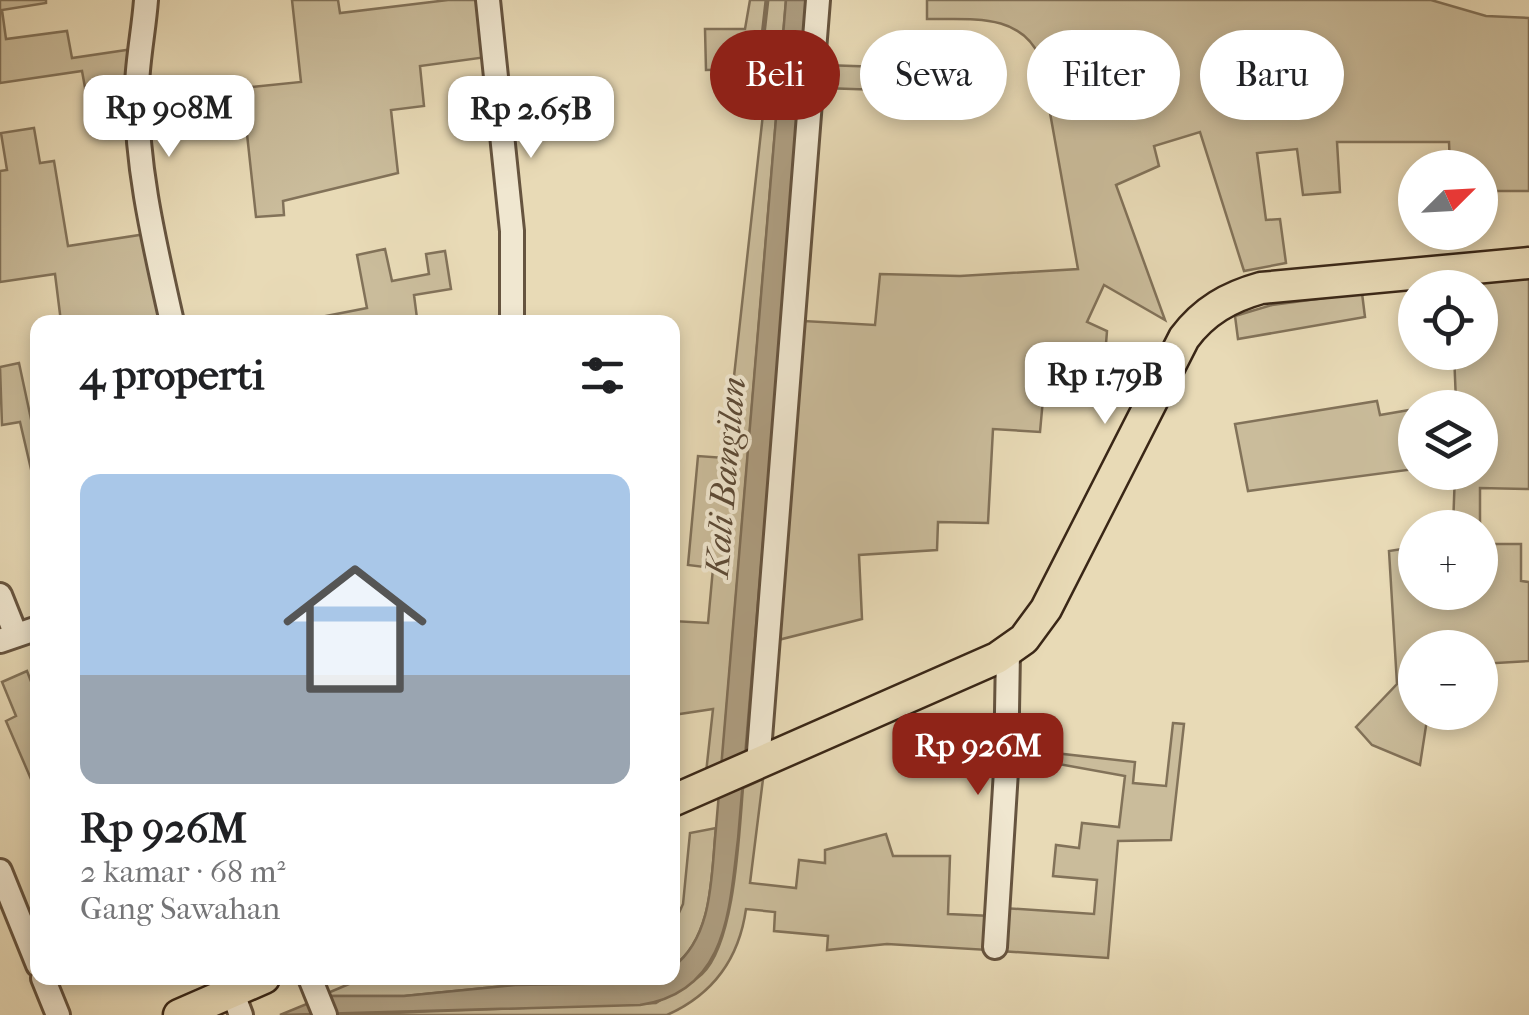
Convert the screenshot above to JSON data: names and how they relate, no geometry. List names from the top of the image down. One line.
{"water":["Kali Bangilan"],"north":"top right","page":{"chip":["Beli","Sewa","Filter","Baru"],"price":["Rp 908M","Rp 2.65B","Rp 1.79B","Rp 926M"],"map_buttons":["+","−"],"heading":"4 properti","list":[{"name":"Rp 926M","note":"2 kamar · 68 m² · Gang Sawahan"}]}}
